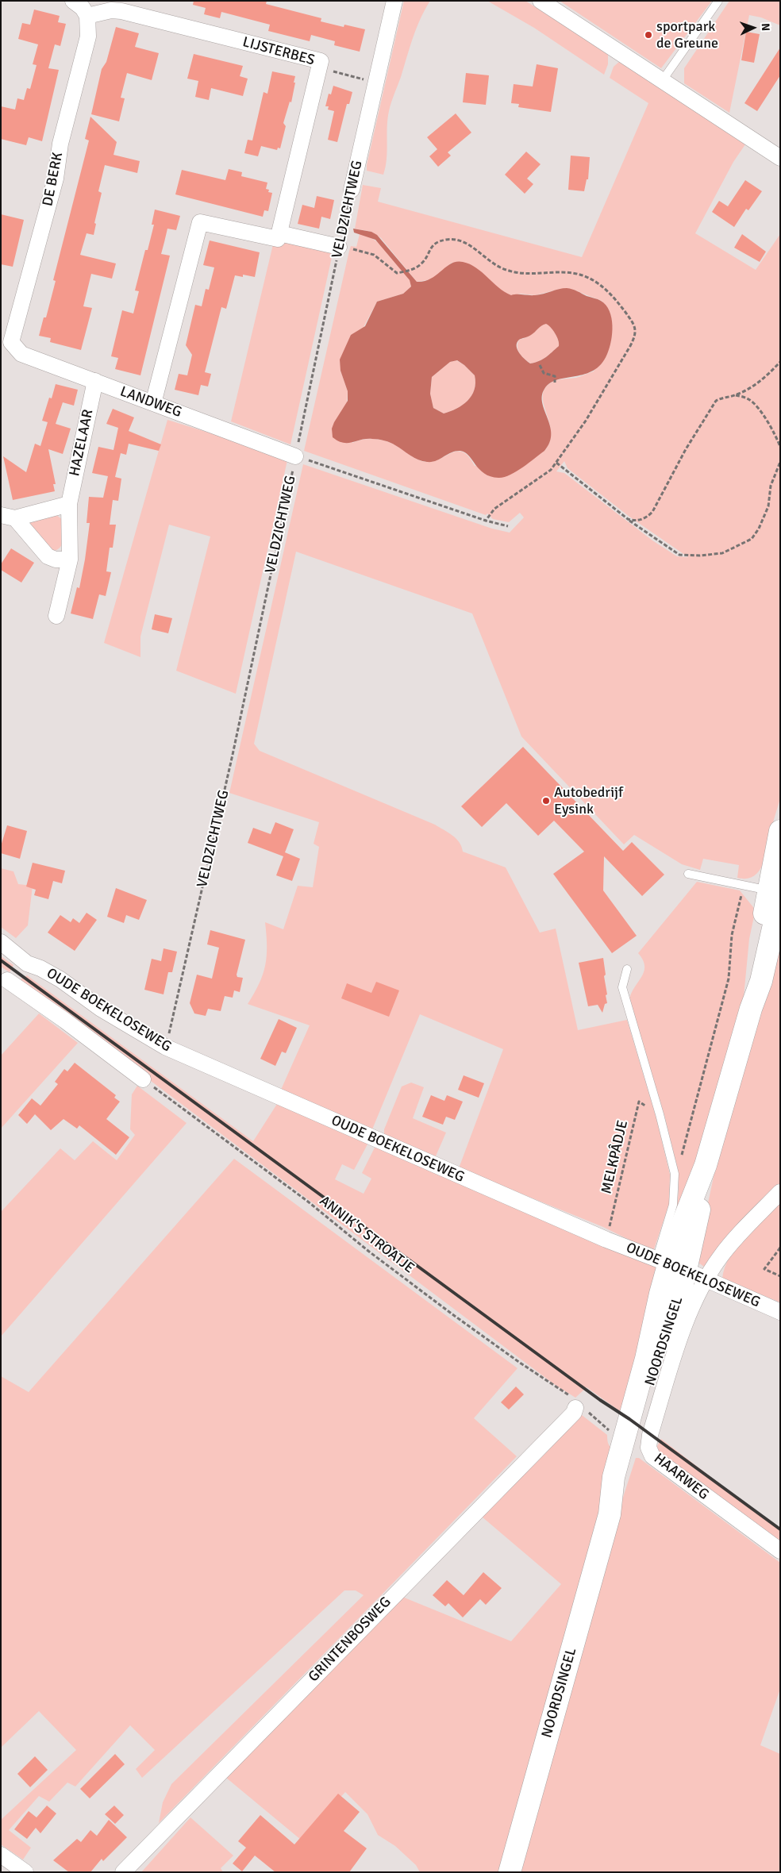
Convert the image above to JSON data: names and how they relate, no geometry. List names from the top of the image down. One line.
{"streets":{"main road":["NOORDSINGEL"],"street":["LIJSTERBES","DE BERK","VELDZICHTWEG","LANDWEG","HAZELAAR","OUDE BOEKELOSEWEG","HAARWEG","GRINTENBOSWEG"],"path":["MELKPÂDJE","ANNIK'S STROATJE"]},"crossings":[["LIJSTERBES","DE BERK"],["DE BERK","LANDWEG"],["VELDZICHTWEG","LANDWEG"],["VELDZICHTWEG","OUDE BOEKELOSEWEG"],["LANDWEG","HAZELAAR"],["OUDE BOEKELOSEWEG","MELKPÂDJE"],["OUDE BOEKELOSEWEG","NOORDSINGEL"],["OUDE BOEKELOSEWEG","HAARWEG"],["ANNIK'S STROATJE","GRINTENBOSWEG"]],"places":["sportpark de Greune","Autobedrijf Eysink"],"north":"right"}
